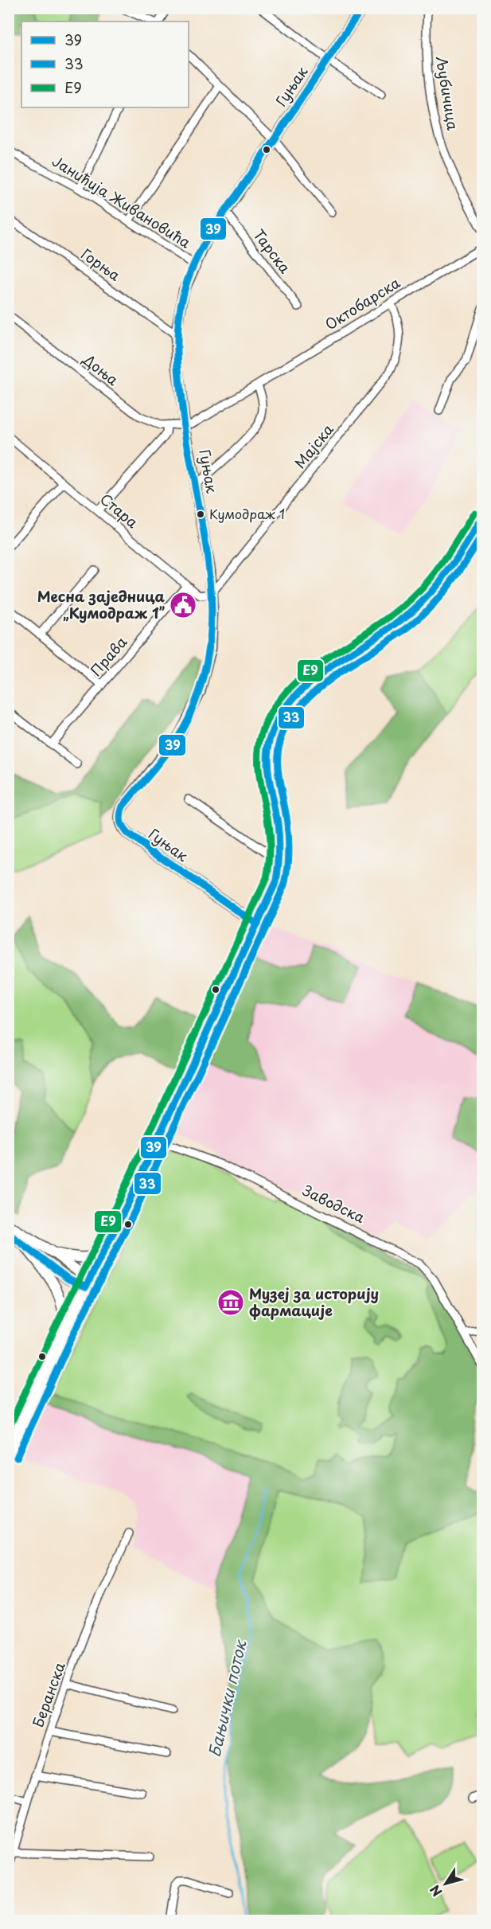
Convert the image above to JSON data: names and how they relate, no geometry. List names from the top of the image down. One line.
{"streets":{"street":["Гуњак","Љубичица","Јанићија Живановића","Тарска","Горња","Октобарска","Доња","Мајска","Стара","Права","Заводска","Беранска"]},"crossings":[["Гуњак","Јанићија Живановића"],["Гуњак","Тарска"],["Гуњак","Горња"],["Гуњак","Октобарска"],["Гуњак","Доња"],["Гуњак","Мајска"],["Гуњак","Стара"],["Октобарска","Доња"],["Октобарска","Мајска"],["Мајска","Стара"],["Стара","Права"]],"water":["Бањички поток"],"places":{"other":["Кумодраж 1"],"public building":["Месна заједница „Кумодраж 1”"],"museum":["Музеј за историју фармације"]},"lines":["transit line 39","transit line E9","transit line 33"],"legend":["39","33","E9"],"north":"bottom left"}
